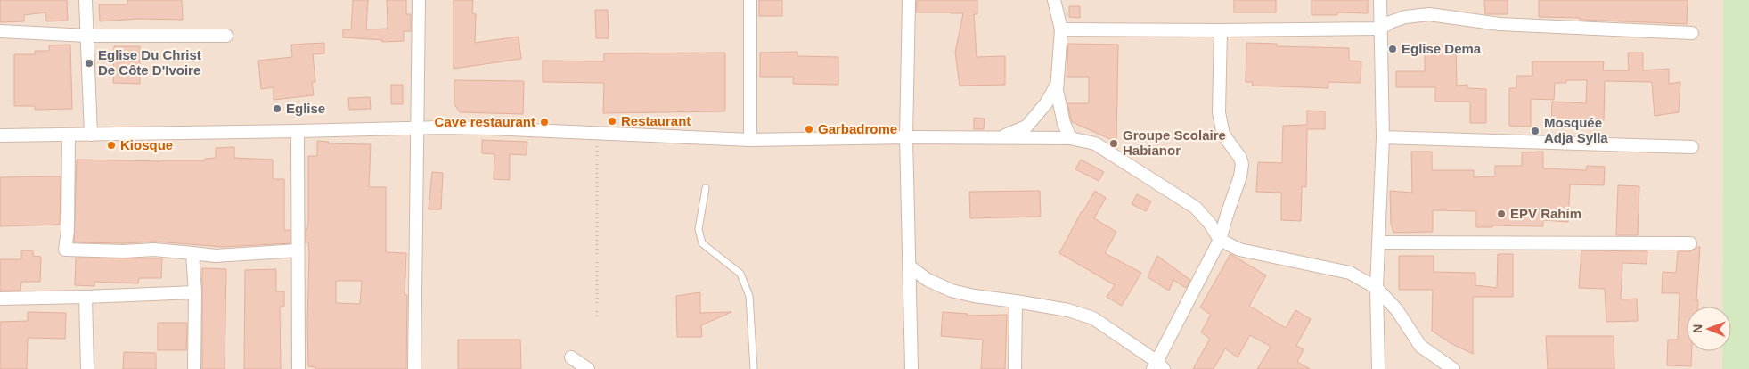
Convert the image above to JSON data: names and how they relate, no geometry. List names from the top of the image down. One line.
{"places":["Eglise Dema","Eglise Du Christ De Côte D'Ivoire","Eglise","Restaurant","Cave restaurant","Garbadrome","Mosquée Adja Sylla","Groupe Scolaire Habianor","Kiosque","EPV Rahim"],"north":"left"}
